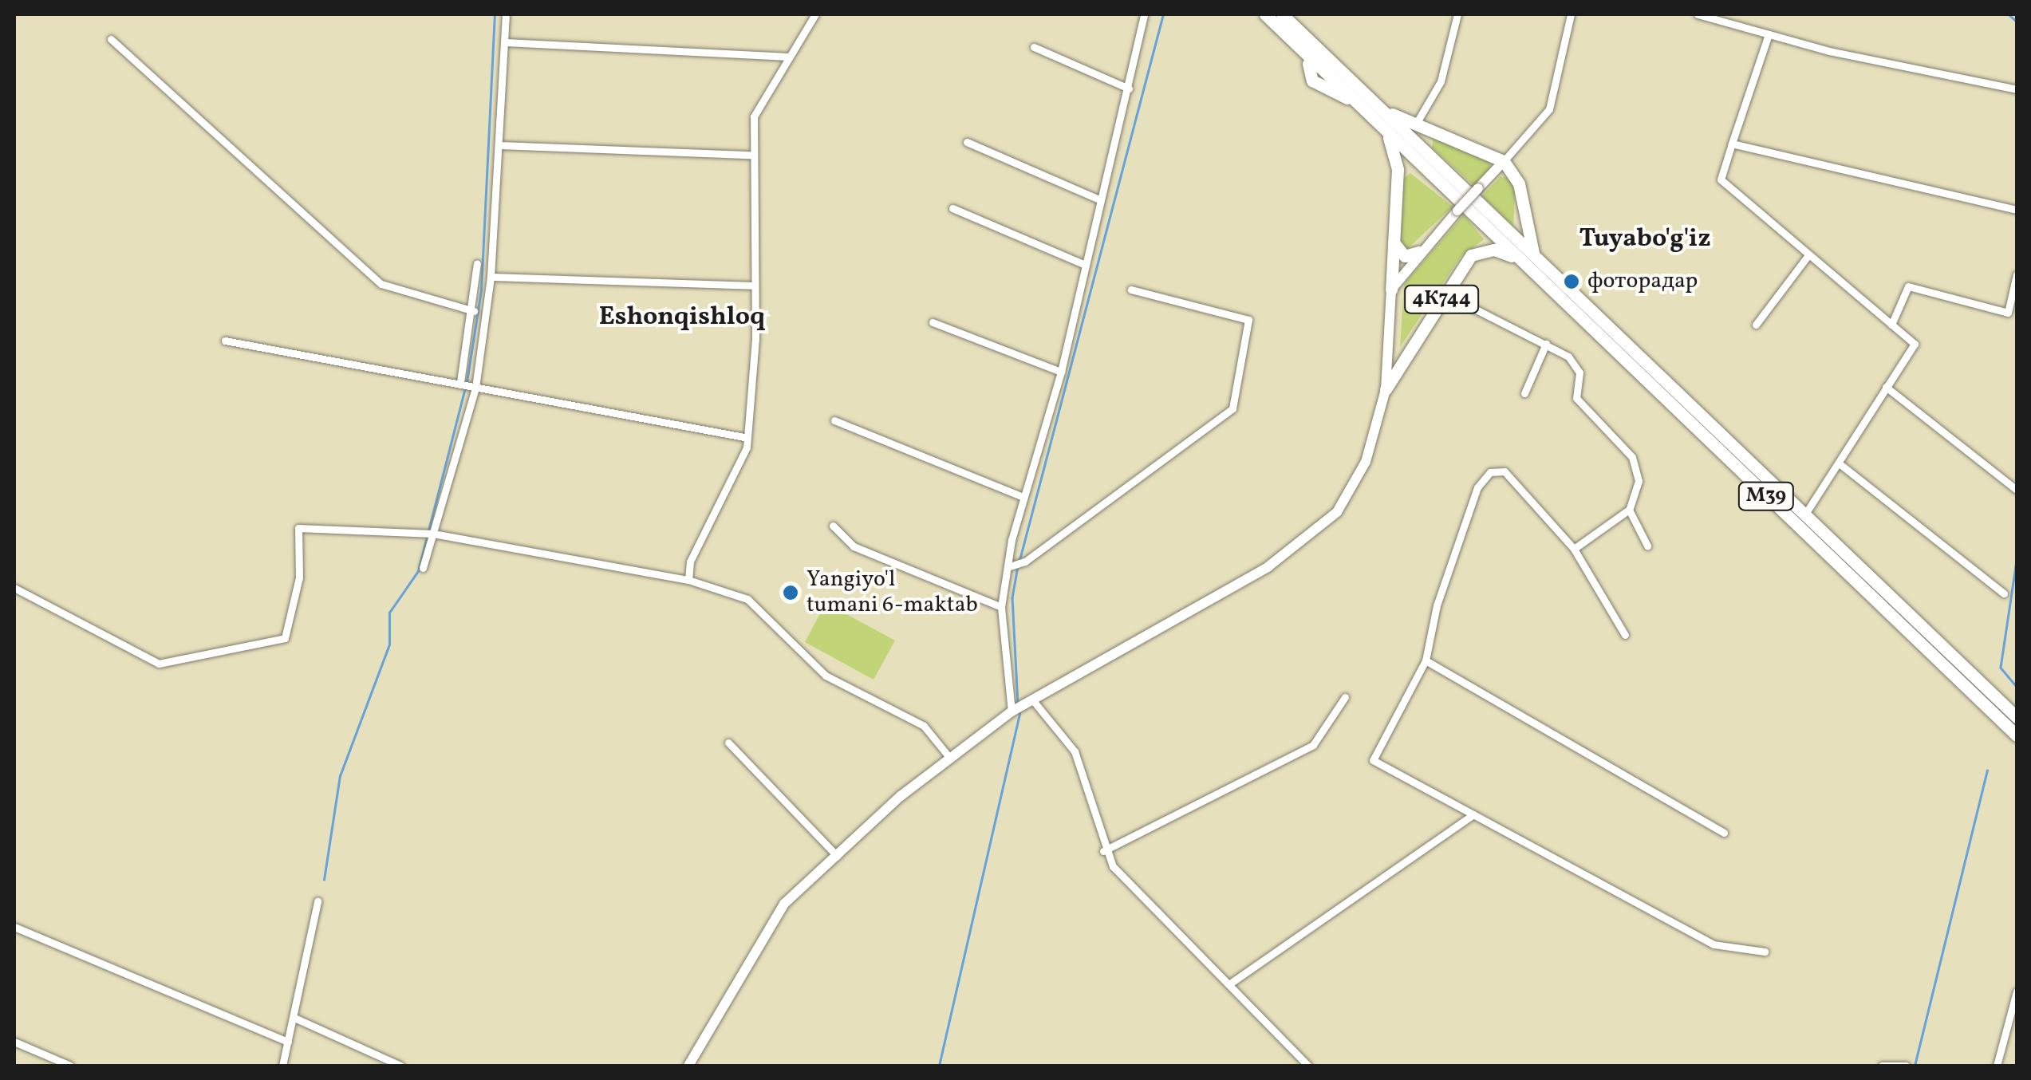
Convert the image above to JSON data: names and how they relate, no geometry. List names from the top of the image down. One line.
{"streets":{"highway":["4К744","M39"]},"crossings":[["4К744","M39"]],"districts":["Tuyabo'g'iz","Eshonqishloq"],"places":["фоторадар","Yangiyo'l tumani 6-maktab"]}
